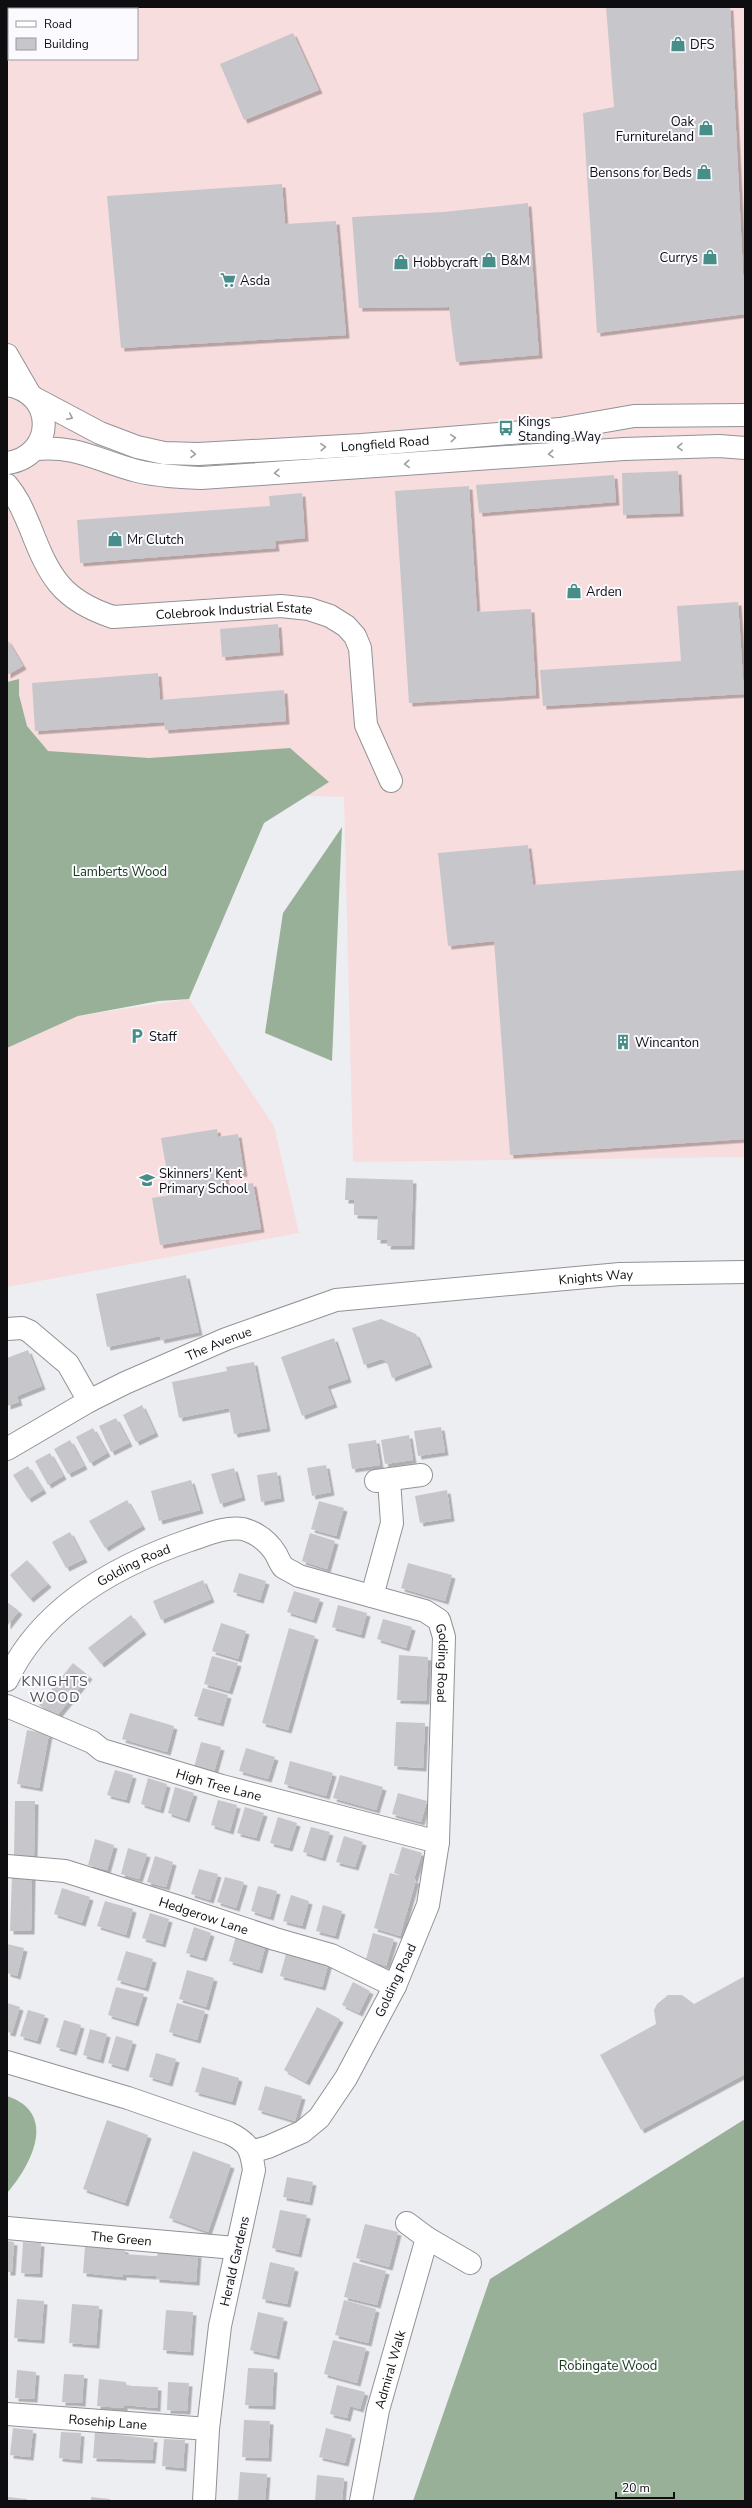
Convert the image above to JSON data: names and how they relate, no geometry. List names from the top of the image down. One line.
{"streets":{"street":["Longfield Road","Colebrook Industrial Estate","Knights Way","The Avenue","Golding Road","High Tree Lane","Hedgerow Lane","The Green","Herald Gardens","Admiral Walk","Rosehip Lane"]},"crossings":[["Longfield Road","Colebrook Industrial Estate"],["Knights Way","The Avenue"],["Golding Road","High Tree Lane"],["Golding Road","Hedgerow Lane"],["Golding Road","Herald Gardens"],["The Green","Herald Gardens"],["Herald Gardens","Rosehip Lane"]],"districts":["KNIGHTS WOOD"],"parks":["Lamberts Wood","Robingate Wood"],"places":{"shop":["DFS","Oak Furnitureland","Bensons for Beds","Currys","B&M","Hobbycraft","Mr Clutch","Arden"],"supermarket":["Asda"],"bus stop":["Kings Standing Way"],"parking":["Staff"],"building":["Wincanton"],"school or university":["Skinners' Kent Primary School"]},"legend":["Road","Building"],"scale_bar":"20 m"}
